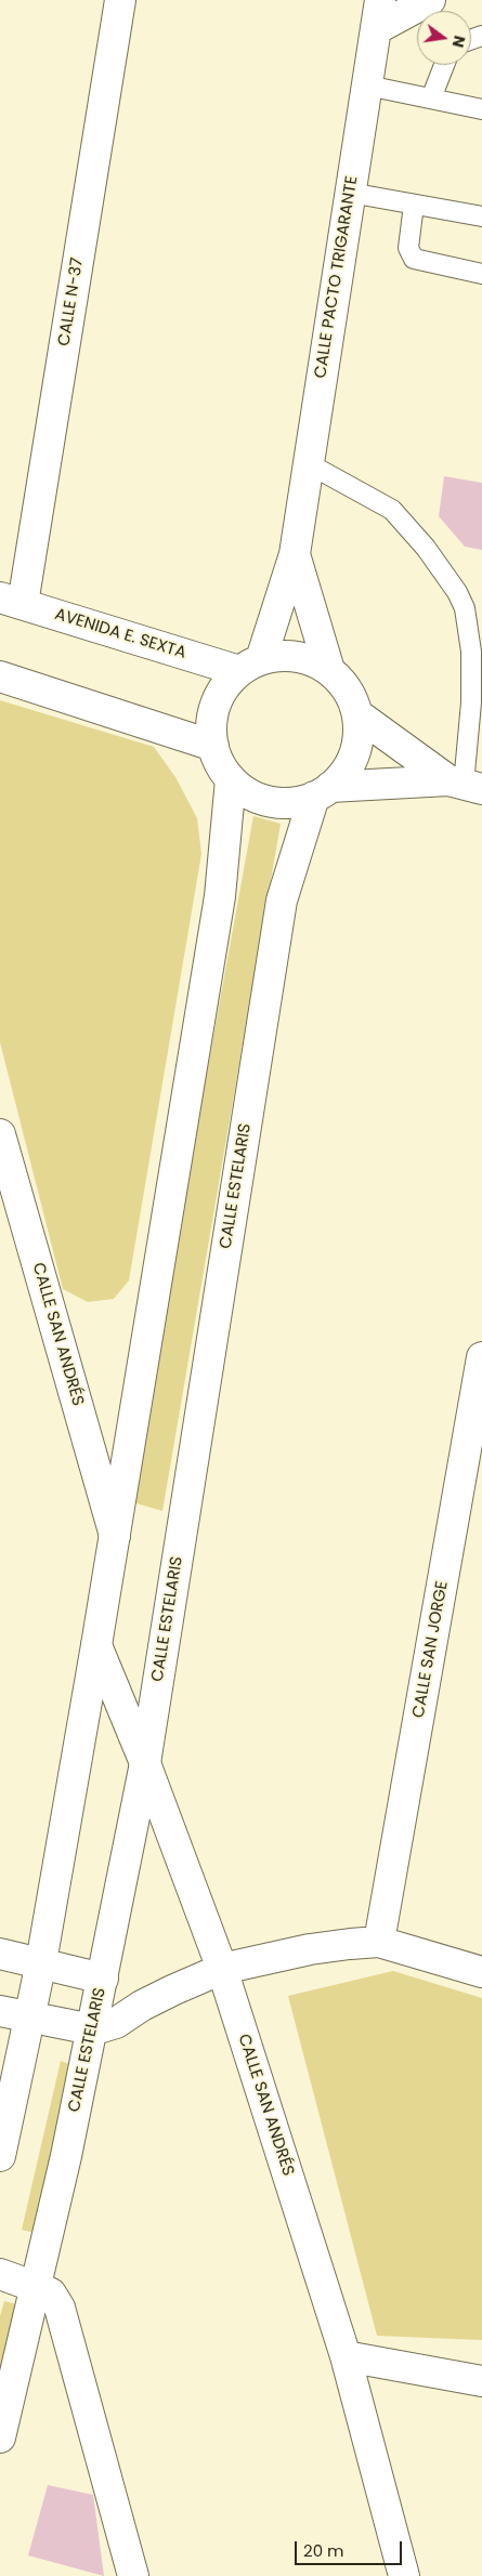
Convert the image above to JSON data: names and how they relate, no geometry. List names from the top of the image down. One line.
{"streets":{"street":["CALLE PACTO TRIGARANTE","CALLE N-37","AVENIDA E. SEXTA","CALLE ESTELARIS","CALLE SAN ANDRÉS","CALLE SAN JORGE"]},"crossings":[["CALLE PACTO TRIGARANTE","AVENIDA E. SEXTA"],["CALLE PACTO TRIGARANTE","CALLE ESTELARIS"],["CALLE N-37","AVENIDA E. SEXTA"],["AVENIDA E. SEXTA","CALLE ESTELARIS"],["CALLE ESTELARIS","CALLE SAN ANDRÉS"]],"scale_bar":"20 m","north":"right"}
